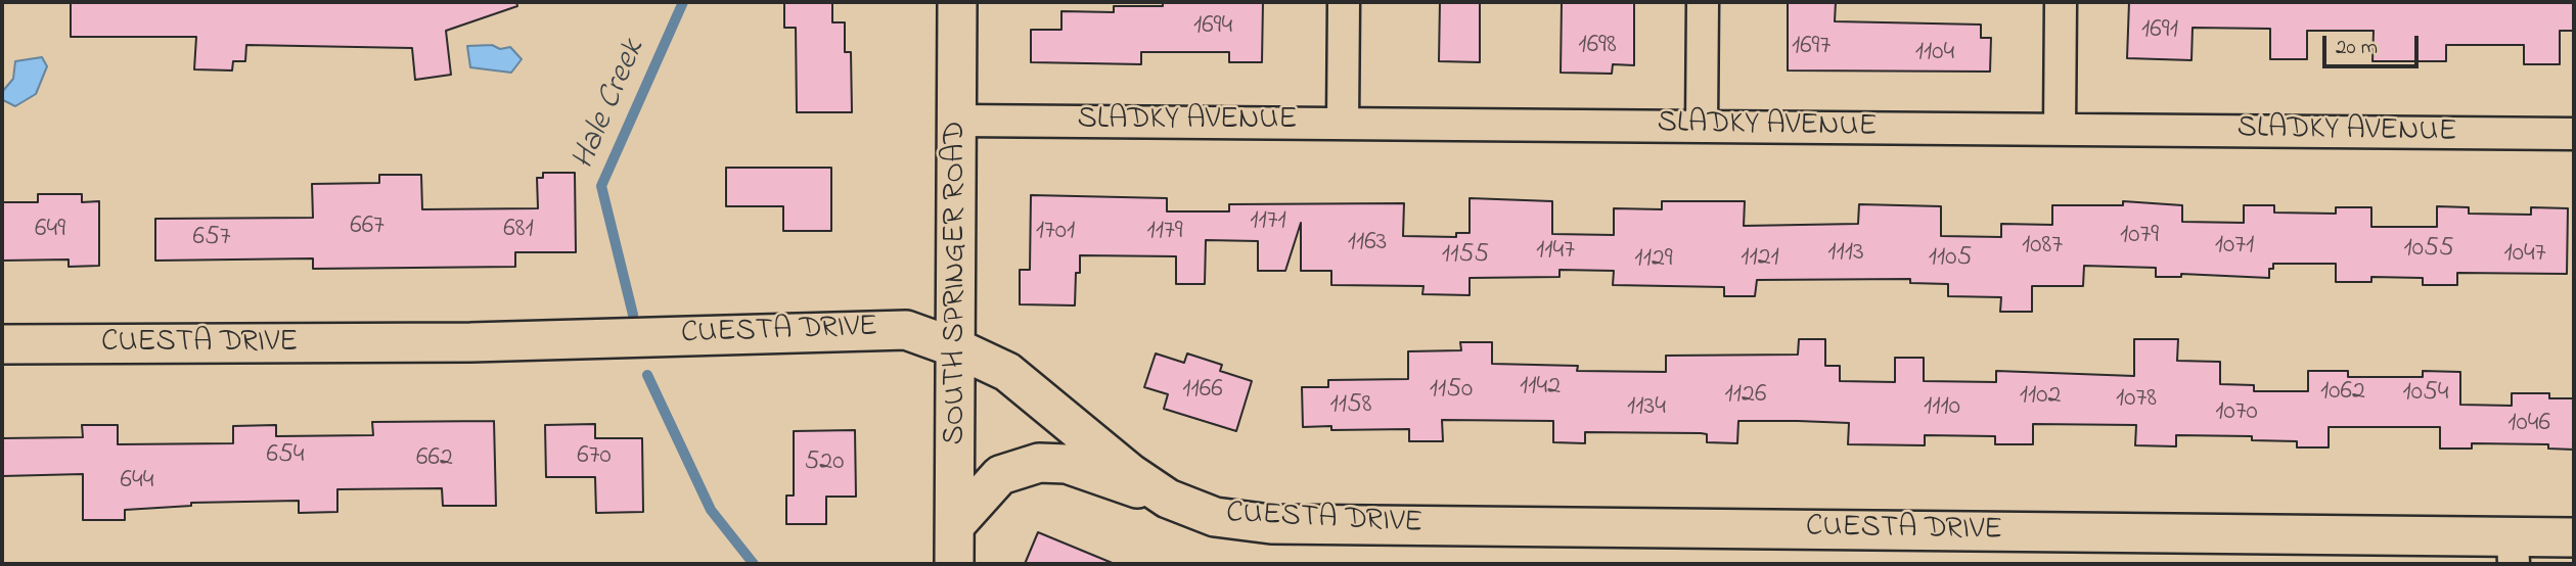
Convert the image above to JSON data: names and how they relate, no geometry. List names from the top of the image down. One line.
{"streets":{"street":["SLADKY AVENUE","SOUTH SPRINGER ROAD","CUESTA DRIVE"]},"crossings":[["SLADKY AVENUE","SOUTH SPRINGER ROAD"],["SOUTH SPRINGER ROAD","CUESTA DRIVE"]],"water":["Hale Creek"],"house_numbers":["1694","1691","1698","1697","1104","1171","667","649","681","1701","1179","1079","657","1163","1087","1071","1055","1147","1113","1047","1155","1121","1105","1129","1142","1166","1150","1062","1054","1126","1102","1078","1158","1134","1110","1070","1046","654","670","662","520","644"],"scale_bar":"20 m"}
